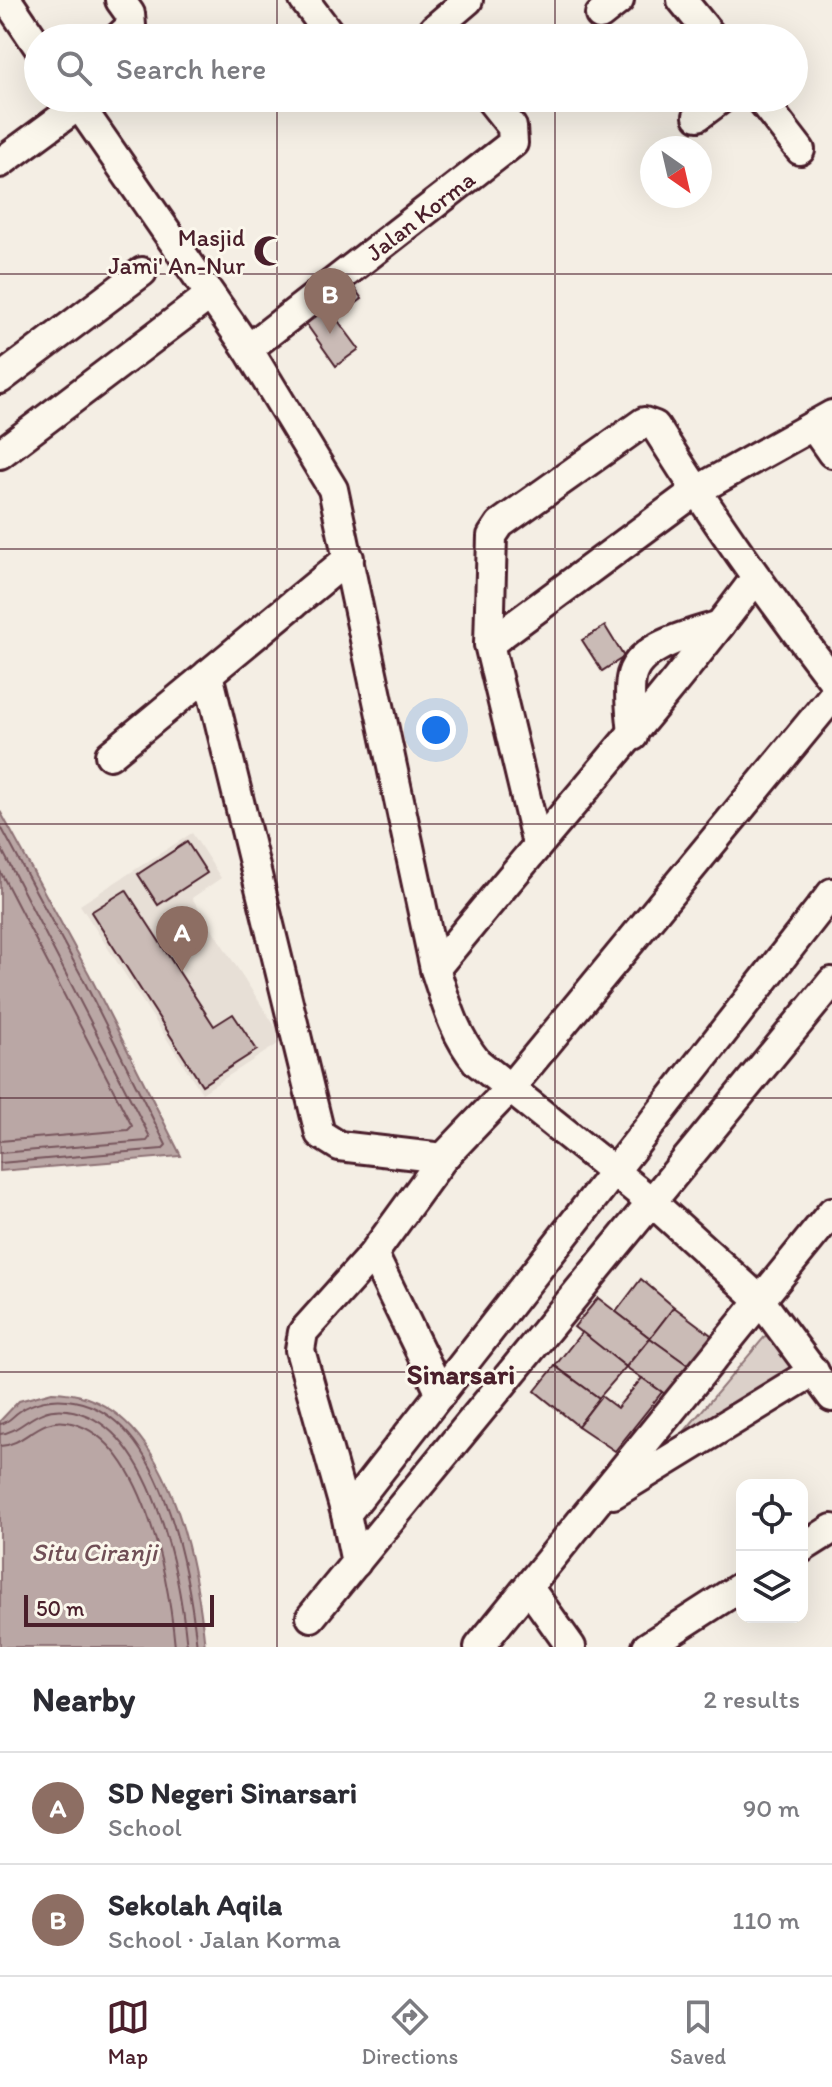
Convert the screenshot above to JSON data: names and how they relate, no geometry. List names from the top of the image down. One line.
{"streets":{"street":["Jalan Korma"]},"districts":["Sinarsari"],"water":["Situ Ciranji"],"places":{"mosque":["Masjid Jami' An-Nur"]},"scale_bar":"50 m","north":"bottom right","page":{"search":"Search here","pins":["B","A"],"scale":"50 m","heading":["Nearby","2 results"],"list":[{"mark":"A","name":"SD Negeri Sinarsari","note":"School","value":"90 m"},{"mark":"B","name":"Sekolah Aqila","note":"School · Jalan Korma","value":"110 m"}],"nav":["Map","Directions","Saved"]}}
